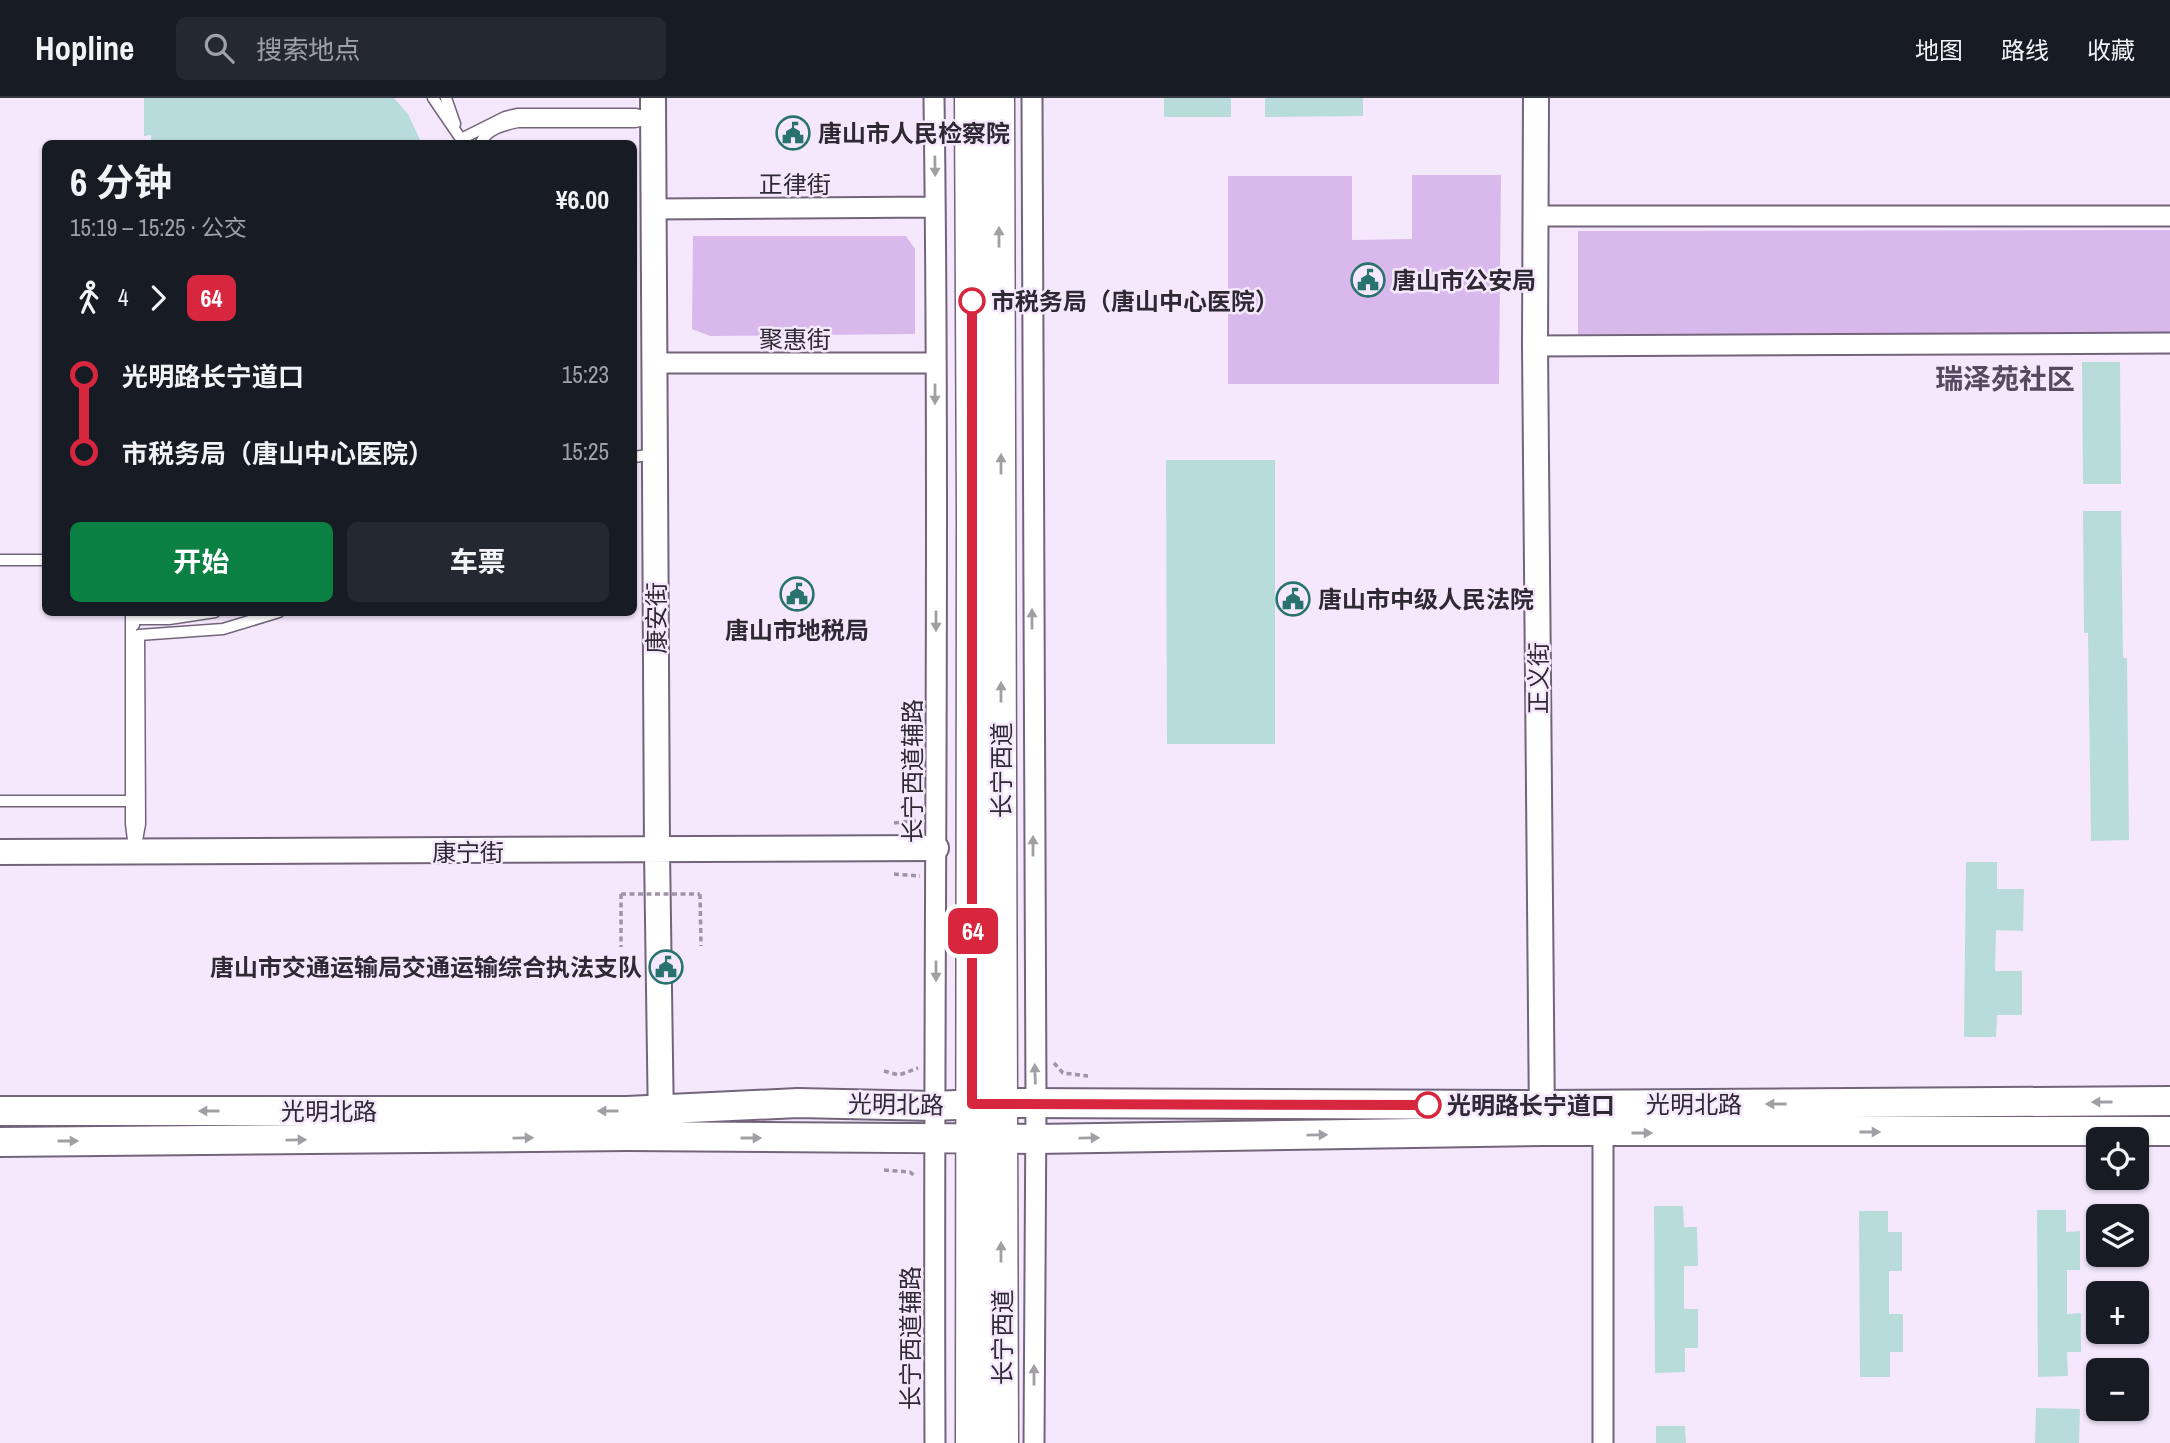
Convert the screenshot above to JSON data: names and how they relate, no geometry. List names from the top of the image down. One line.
{"streets":{"main road":["长宁西道","光明北路"],"street":["正律街","聚惠街","康安街","正义街","长宁西道辅路","康宁街"]},"crossings":[["正律街","康安街"],["正律街","长宁西道辅路"],["聚惠街","康安街"],["聚惠街","长宁西道辅路"],["康安街","康宁街"],["康安街","光明北路"],["正义街","光明北路"],["长宁西道","光明北路"],["长宁西道辅路","康宁街"],["长宁西道辅路","光明北路"]],"districts":["瑞泽苑社区"],"places":{"public building":["唐山市人民检察院","唐山市公安局","唐山市地税局","唐山市中级人民法院","唐山市交通运输局交通运输综合执法支队"],"other":["市税务局（唐山中心医院）","光明路长宁道口"]},"lines":["bus line 64"],"page":{"header":"Hopline","search":"搜索地点","nav":["地图","路线","收藏"],"on_map":"64","heading":["6 分钟","15:19 – 15:25 · 公交","¥6.00"],"legs":["4","64"],"list":[{"name":"光明路长宁道口","value":"15:23"},{"name":"市税务局（唐山中心医院）","value":"15:25"}],"buttons":["开始","车票"],"map_buttons":["+","−"]}}
